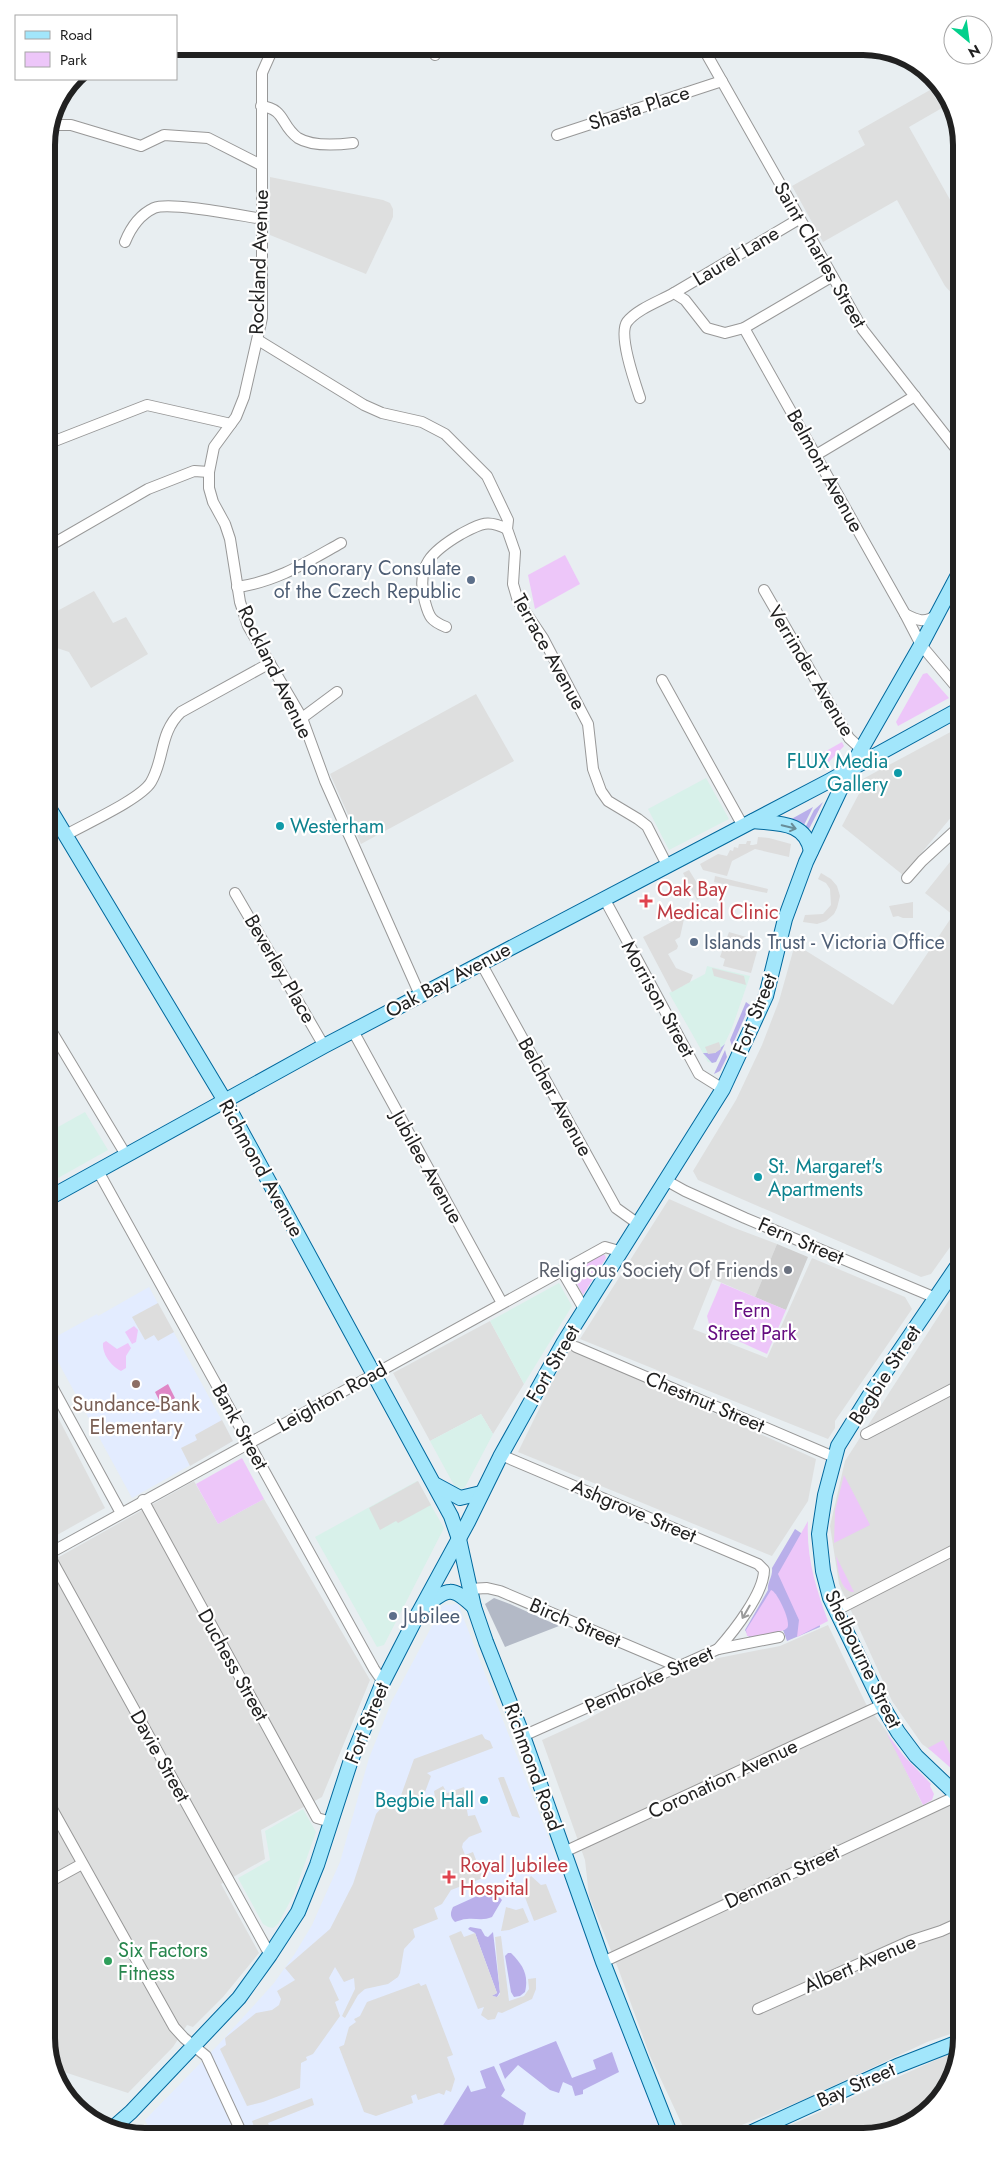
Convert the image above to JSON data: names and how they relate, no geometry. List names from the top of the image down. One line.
{"streets":{"main road":["Oak Bay Avenue","Fort Street","Richmond Avenue","Begbie Street","Shelbourne Street","Richmond Road","Bay Street"],"street":["Shasta Place","Saint Charles Street","Laurel Lane","Rockland Avenue","Belmont Avenue","Terrace Avenue","Verrinder Avenue","Beverley Place","Morrison Street","Belcher Avenue","Jubilee Avenue","Fern Street","Leighton Road","Chestnut Street","Bank Street","Ashgrove Street","Birch Street","Duchess Street","Pembroke Street","Davie Street","Coronation Avenue","Denman Street","Albert Avenue"]},"crossings":[["Shasta Place","Saint Charles Street"],["Saint Charles Street","Laurel Lane"],["Rockland Avenue","Terrace Avenue"],["Rockland Avenue","Oak Bay Avenue"],["Belmont Avenue","Fort Street"],["Terrace Avenue","Oak Bay Avenue"],["Verrinder Avenue","Fort Street"],["Beverley Place","Oak Bay Avenue"],["Oak Bay Avenue","Morrison Street"],["Oak Bay Avenue","Fort Street"],["Oak Bay Avenue","Belcher Avenue"],["Oak Bay Avenue","Jubilee Avenue"],["Oak Bay Avenue","Richmond Avenue"],["Oak Bay Avenue","Bank Street"],["Morrison Street","Fort Street"],["Fort Street","Belcher Avenue"],["Fort Street","Richmond Avenue"],["Fort Street","Fern Street"],["Fort Street","Leighton Road"],["Fort Street","Bank Street"],["Fort Street","Ashgrove Street"],["Fort Street","Duchess Street"],["Fort Street","Davie Street"],["Fort Street","Richmond Road"],["Jubilee Avenue","Leighton Road"],["Richmond Avenue","Leighton Road"],["Richmond Avenue","Richmond Road"],["Fern Street","Begbie Street"],["Begbie Street","Chestnut Street"],["Begbie Street","Shelbourne Street"],["Leighton Road","Bank Street"],["Leighton Road","Duchess Street"],["Ashgrove Street","Pembroke Street"],["Birch Street","Pembroke Street"],["Birch Street","Richmond Road"],["Shelbourne Street","Coronation Avenue"],["Pembroke Street","Richmond Road"],["Richmond Road","Coronation Avenue"],["Richmond Road","Denman Street"]],"parks":["Fern Street Park"],"places":{"other":["Honorary Consulate of the Czech Republic","FLUX Media Gallery","Westerham","Islands Trust - Victoria Office","St. Margaret's Apartments","Religious Society Of Friends","Sundance-Bank Elementary","Jubilee","Begbie Hall","Six Factors Fitness"],"health":["Oak Bay Medical Clinic","Royal Jubilee Hospital"]},"legend":["Road","Park"],"north":"bottom right"}
